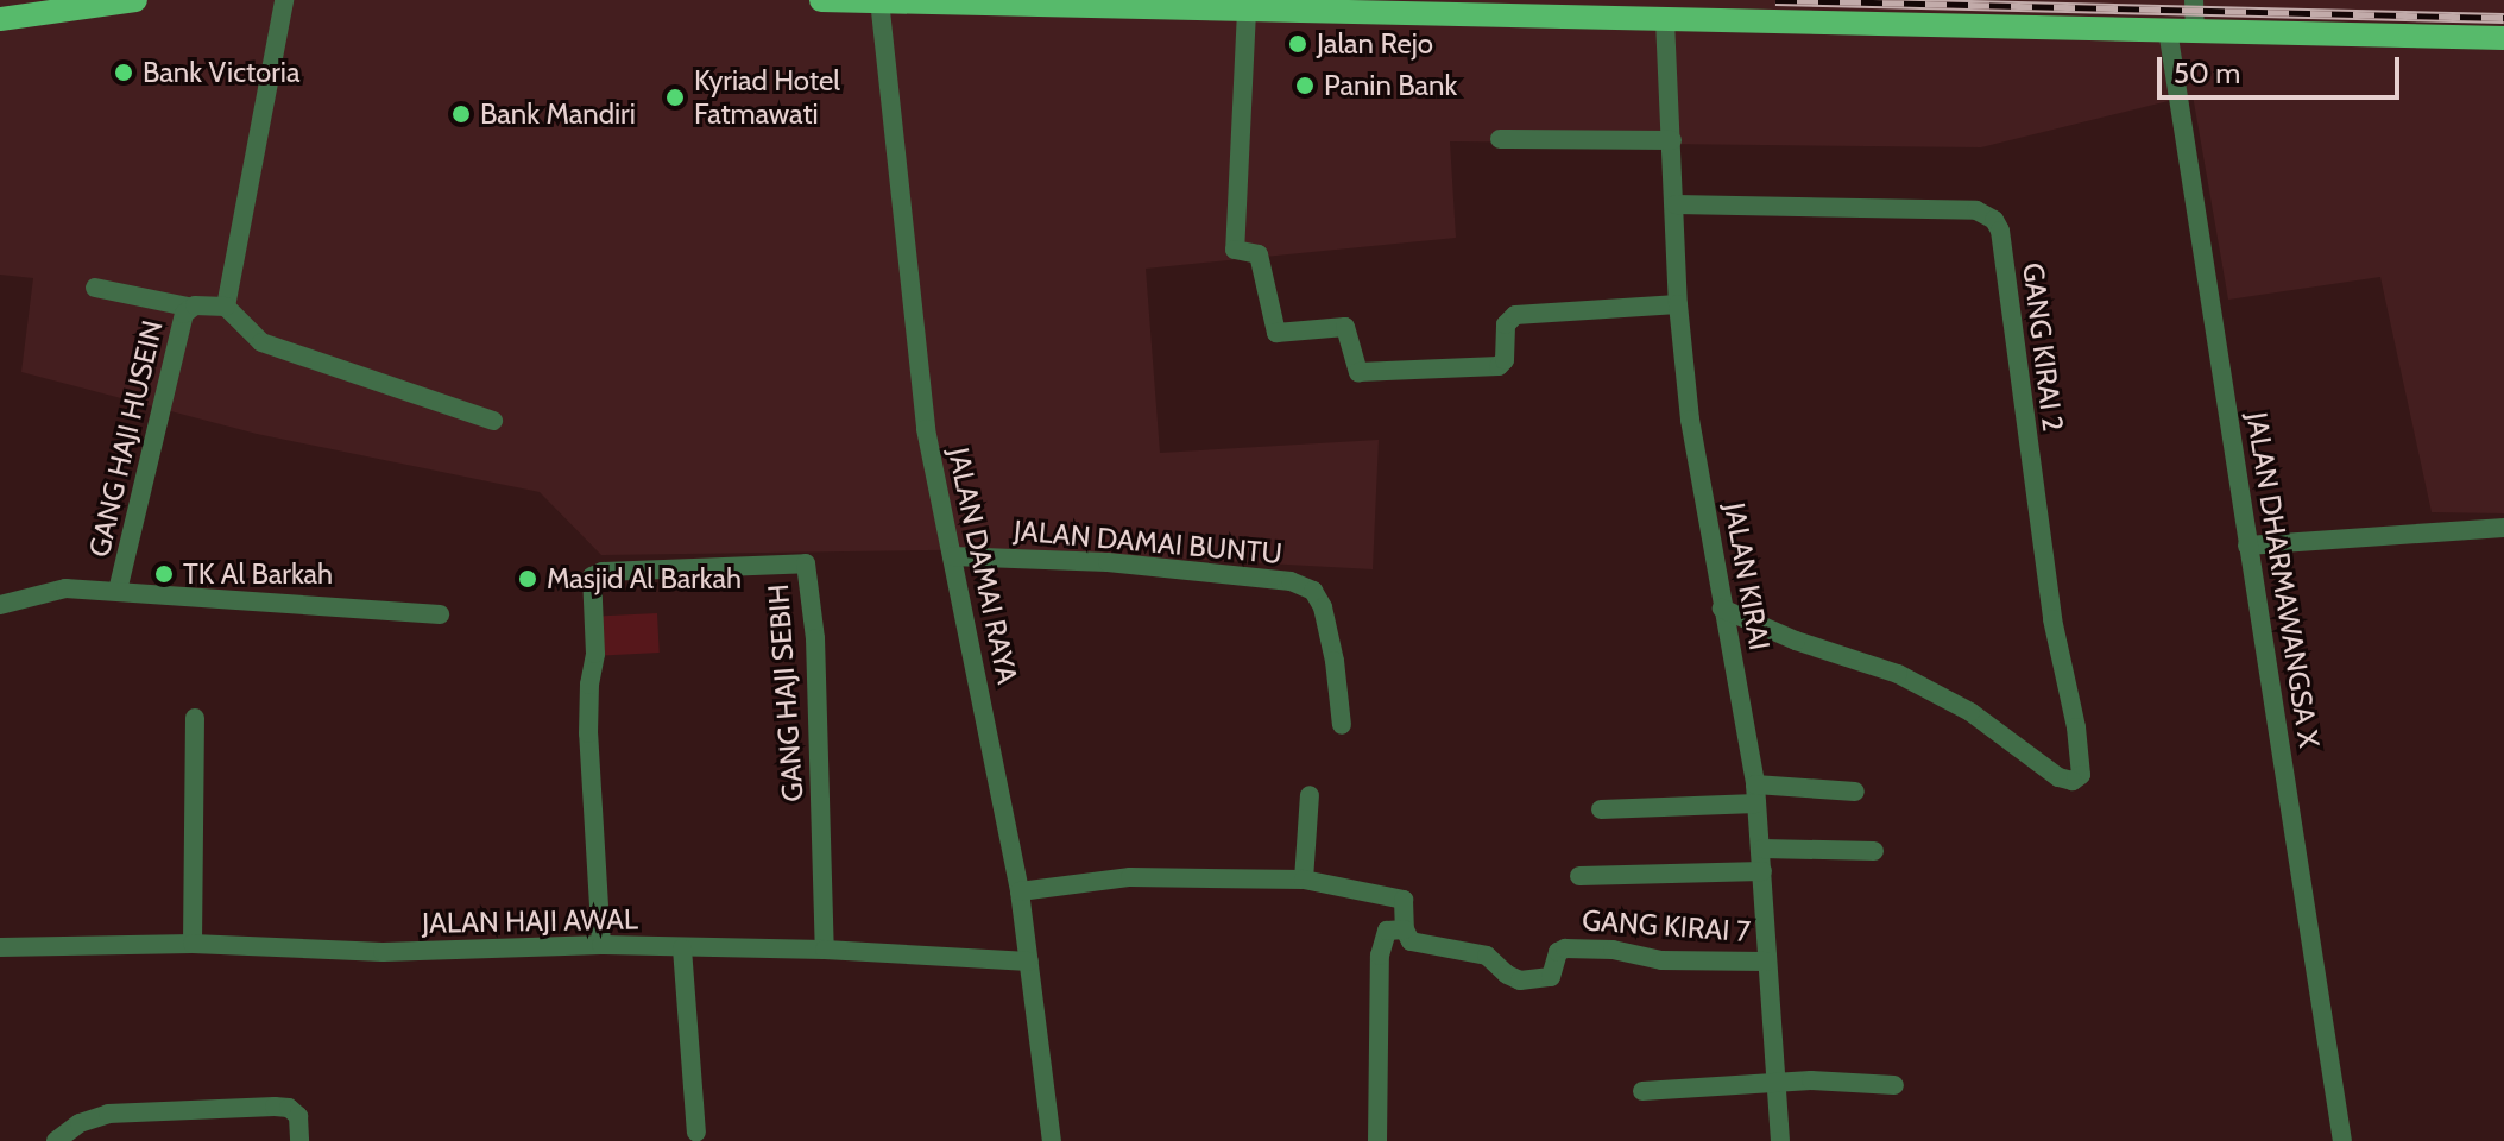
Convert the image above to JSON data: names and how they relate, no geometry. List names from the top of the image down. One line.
{"streets":{"street":["GANG KIRAI 2","GANG HAJI HUSEIN","JALAN DAMAI BUNTU","JALAN DAMAI RAYA","JALAN KIRAI","JALAN DHARMAWANGSA X","GANG HAJI SEBIH","JALAN HAJI AWAL","GANG KIRAI 7"]},"crossings":[["GANG KIRAI 2","JALAN KIRAI"],["JALAN DAMAI BUNTU","JALAN DAMAI RAYA"],["JALAN DAMAI RAYA","JALAN HAJI AWAL"],["JALAN KIRAI","GANG KIRAI 7"],["GANG HAJI SEBIH","JALAN HAJI AWAL"]],"places":["Jalan Rejo","Bank Victoria","Panin Bank","Kyriad Hotel Fatmawati","Bank Mandiri","TK Al Barkah","Masjid Al Barkah"],"scale_bar":"50 m"}
